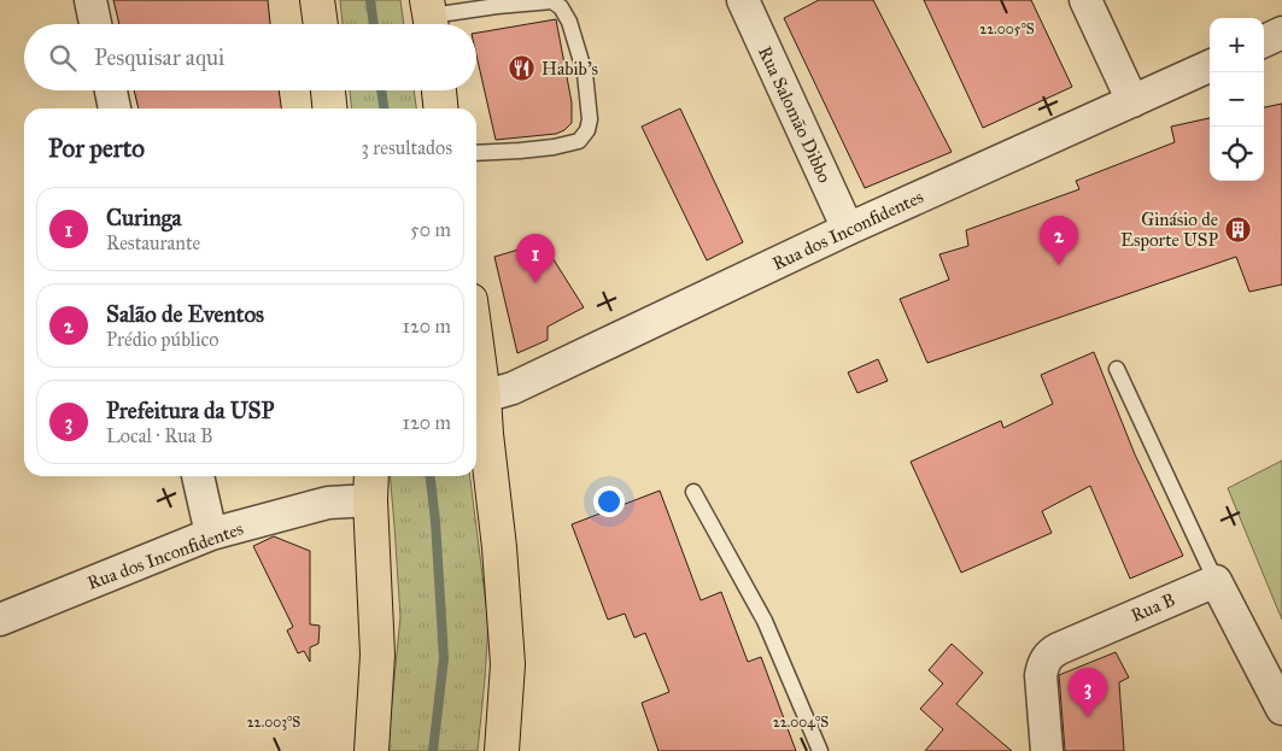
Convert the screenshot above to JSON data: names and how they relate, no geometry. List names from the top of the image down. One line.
{"streets":{"street":["Rua Salomão Dibbo","Rua dos Inconfidentes","Rua B"]},"crossings":[["Rua Salomão Dibbo","Rua dos Inconfidentes"]],"places":{"restaurant":["Habib's"],"building":["Ginásio de Esporte USP"]},"page":{"map_buttons":["+","−"],"search":"Pesquisar aqui","heading":["Por perto","3 resultados"],"list":[{"mark":"1","name":"Curinga","note":"Restaurante","value":"50 m"},{"mark":"2","name":"Salão de Eventos","note":"Prédio público","value":"120 m"},{"mark":"3","name":"Prefeitura da USP","note":"Local · Rua B","value":"120 m"}],"pins":["2","1","3"]},"coordinates":["22.005°S","22.003°S","22.004°S"]}
